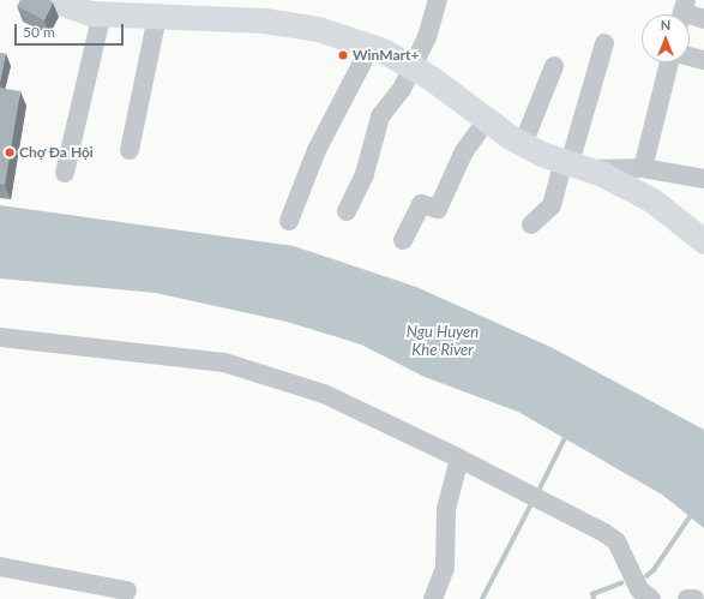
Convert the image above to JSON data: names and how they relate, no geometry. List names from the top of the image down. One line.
{"water":["Ngu Huyen Khe River"],"places":["WinMart+","Chợ Đa Hội"],"scale_bar":"50 m","north":"top"}
